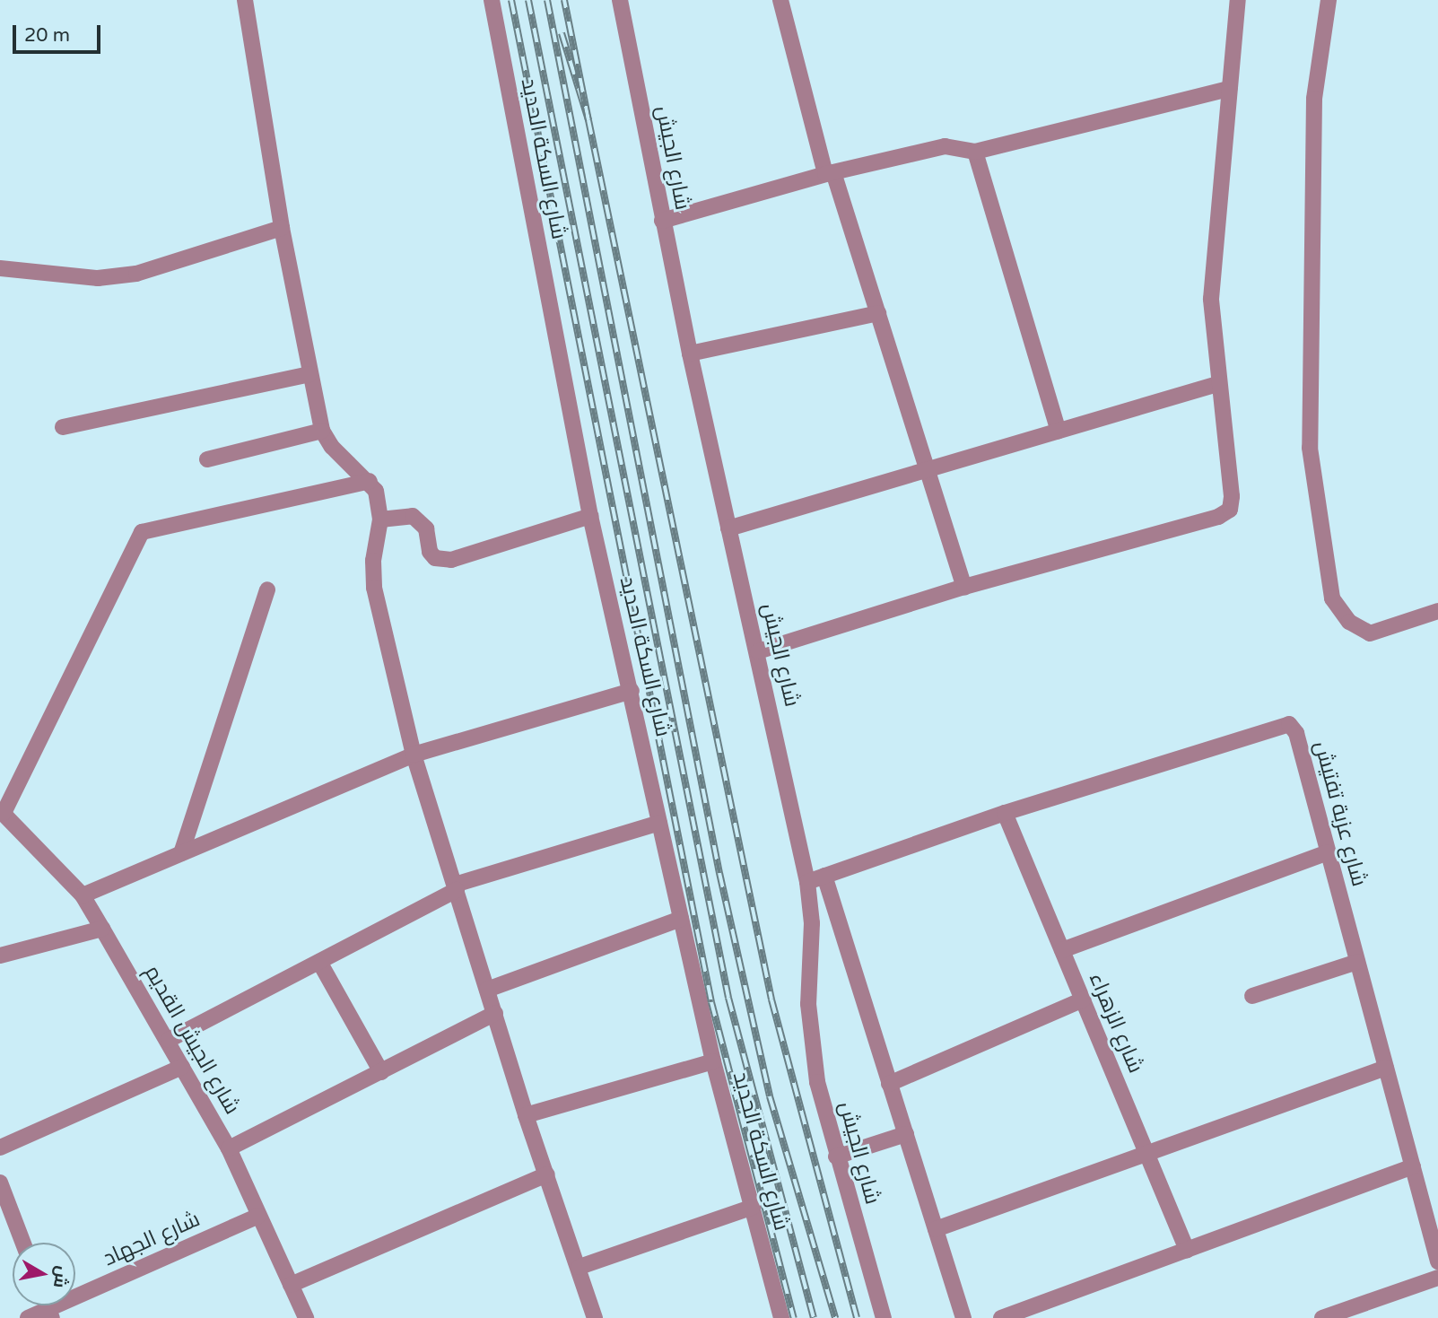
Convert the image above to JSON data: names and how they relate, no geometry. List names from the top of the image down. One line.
{"streets":{"street":["شارع الجيش","شارع السكة الحديد","شارع عزبة تفتيش","شارع الزهراء","شارع الجيش القديم","شارع الجهاد"]},"crossings":[["شارع الجيش","شارع عزبة تفتيش"],["شارع عزبة تفتيش","شارع الزهراء"],["شارع الجيش القديم","شارع الجهاد"]],"scale_bar":"20 m","north":"right"}
